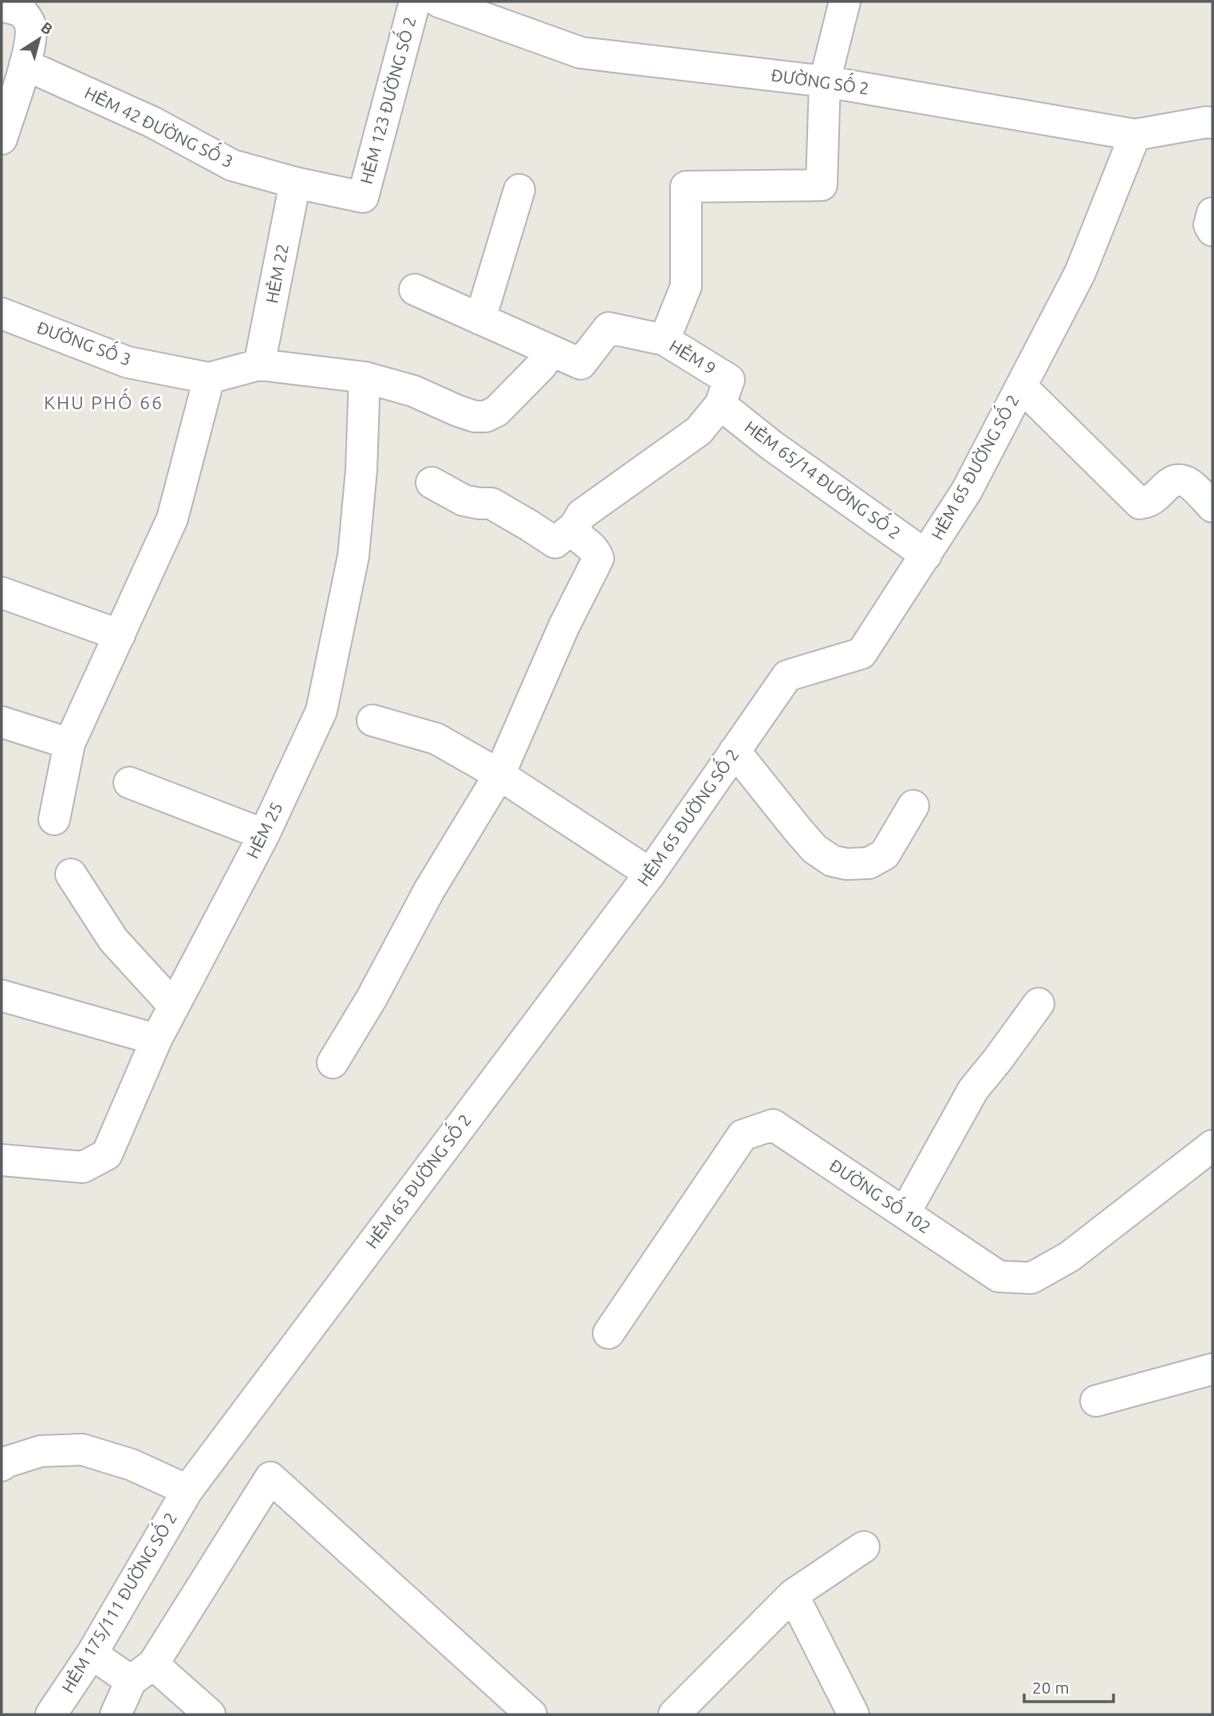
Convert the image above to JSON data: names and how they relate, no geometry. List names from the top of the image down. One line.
{"streets":{"street":["ĐƯỜNG SỐ 2","HẺM 123 ĐƯỜNG SỐ 2","HẺM 42 ĐƯỜNG SỐ 3","HẺM 22","ĐƯỜNG SỐ 3","HẺM 9","HẺM 65 ĐƯỜNG SỐ 2","HẺM 65/14 ĐƯỜNG SỐ 2","HẺM 25","ĐƯỜNG SỐ 102","HẺM 175/111 ĐƯỜNG SỐ 2"]},"crossings":[["ĐƯỜNG SỐ 2","HẺM 65 ĐƯỜNG SỐ 2"],["HẺM 123 ĐƯỜNG SỐ 2","HẺM 42 ĐƯỜNG SỐ 3"],["HẺM 123 ĐƯỜNG SỐ 2","HẺM 22"],["HẺM 42 ĐƯỜNG SỐ 3","HẺM 22"],["HẺM 22","ĐƯỜNG SỐ 3"],["ĐƯỜNG SỐ 3","HẺM 9"],["ĐƯỜNG SỐ 3","HẺM 25"],["HẺM 9","HẺM 65/14 ĐƯỜNG SỐ 2"],["HẺM 65 ĐƯỜNG SỐ 2","HẺM 65/14 ĐƯỜNG SỐ 2"],["HẺM 65 ĐƯỜNG SỐ 2","HẺM 175/111 ĐƯỜNG SỐ 2"]],"districts":["KHU PHỐ 66"],"scale_bar":"20 m","north":"top right"}
